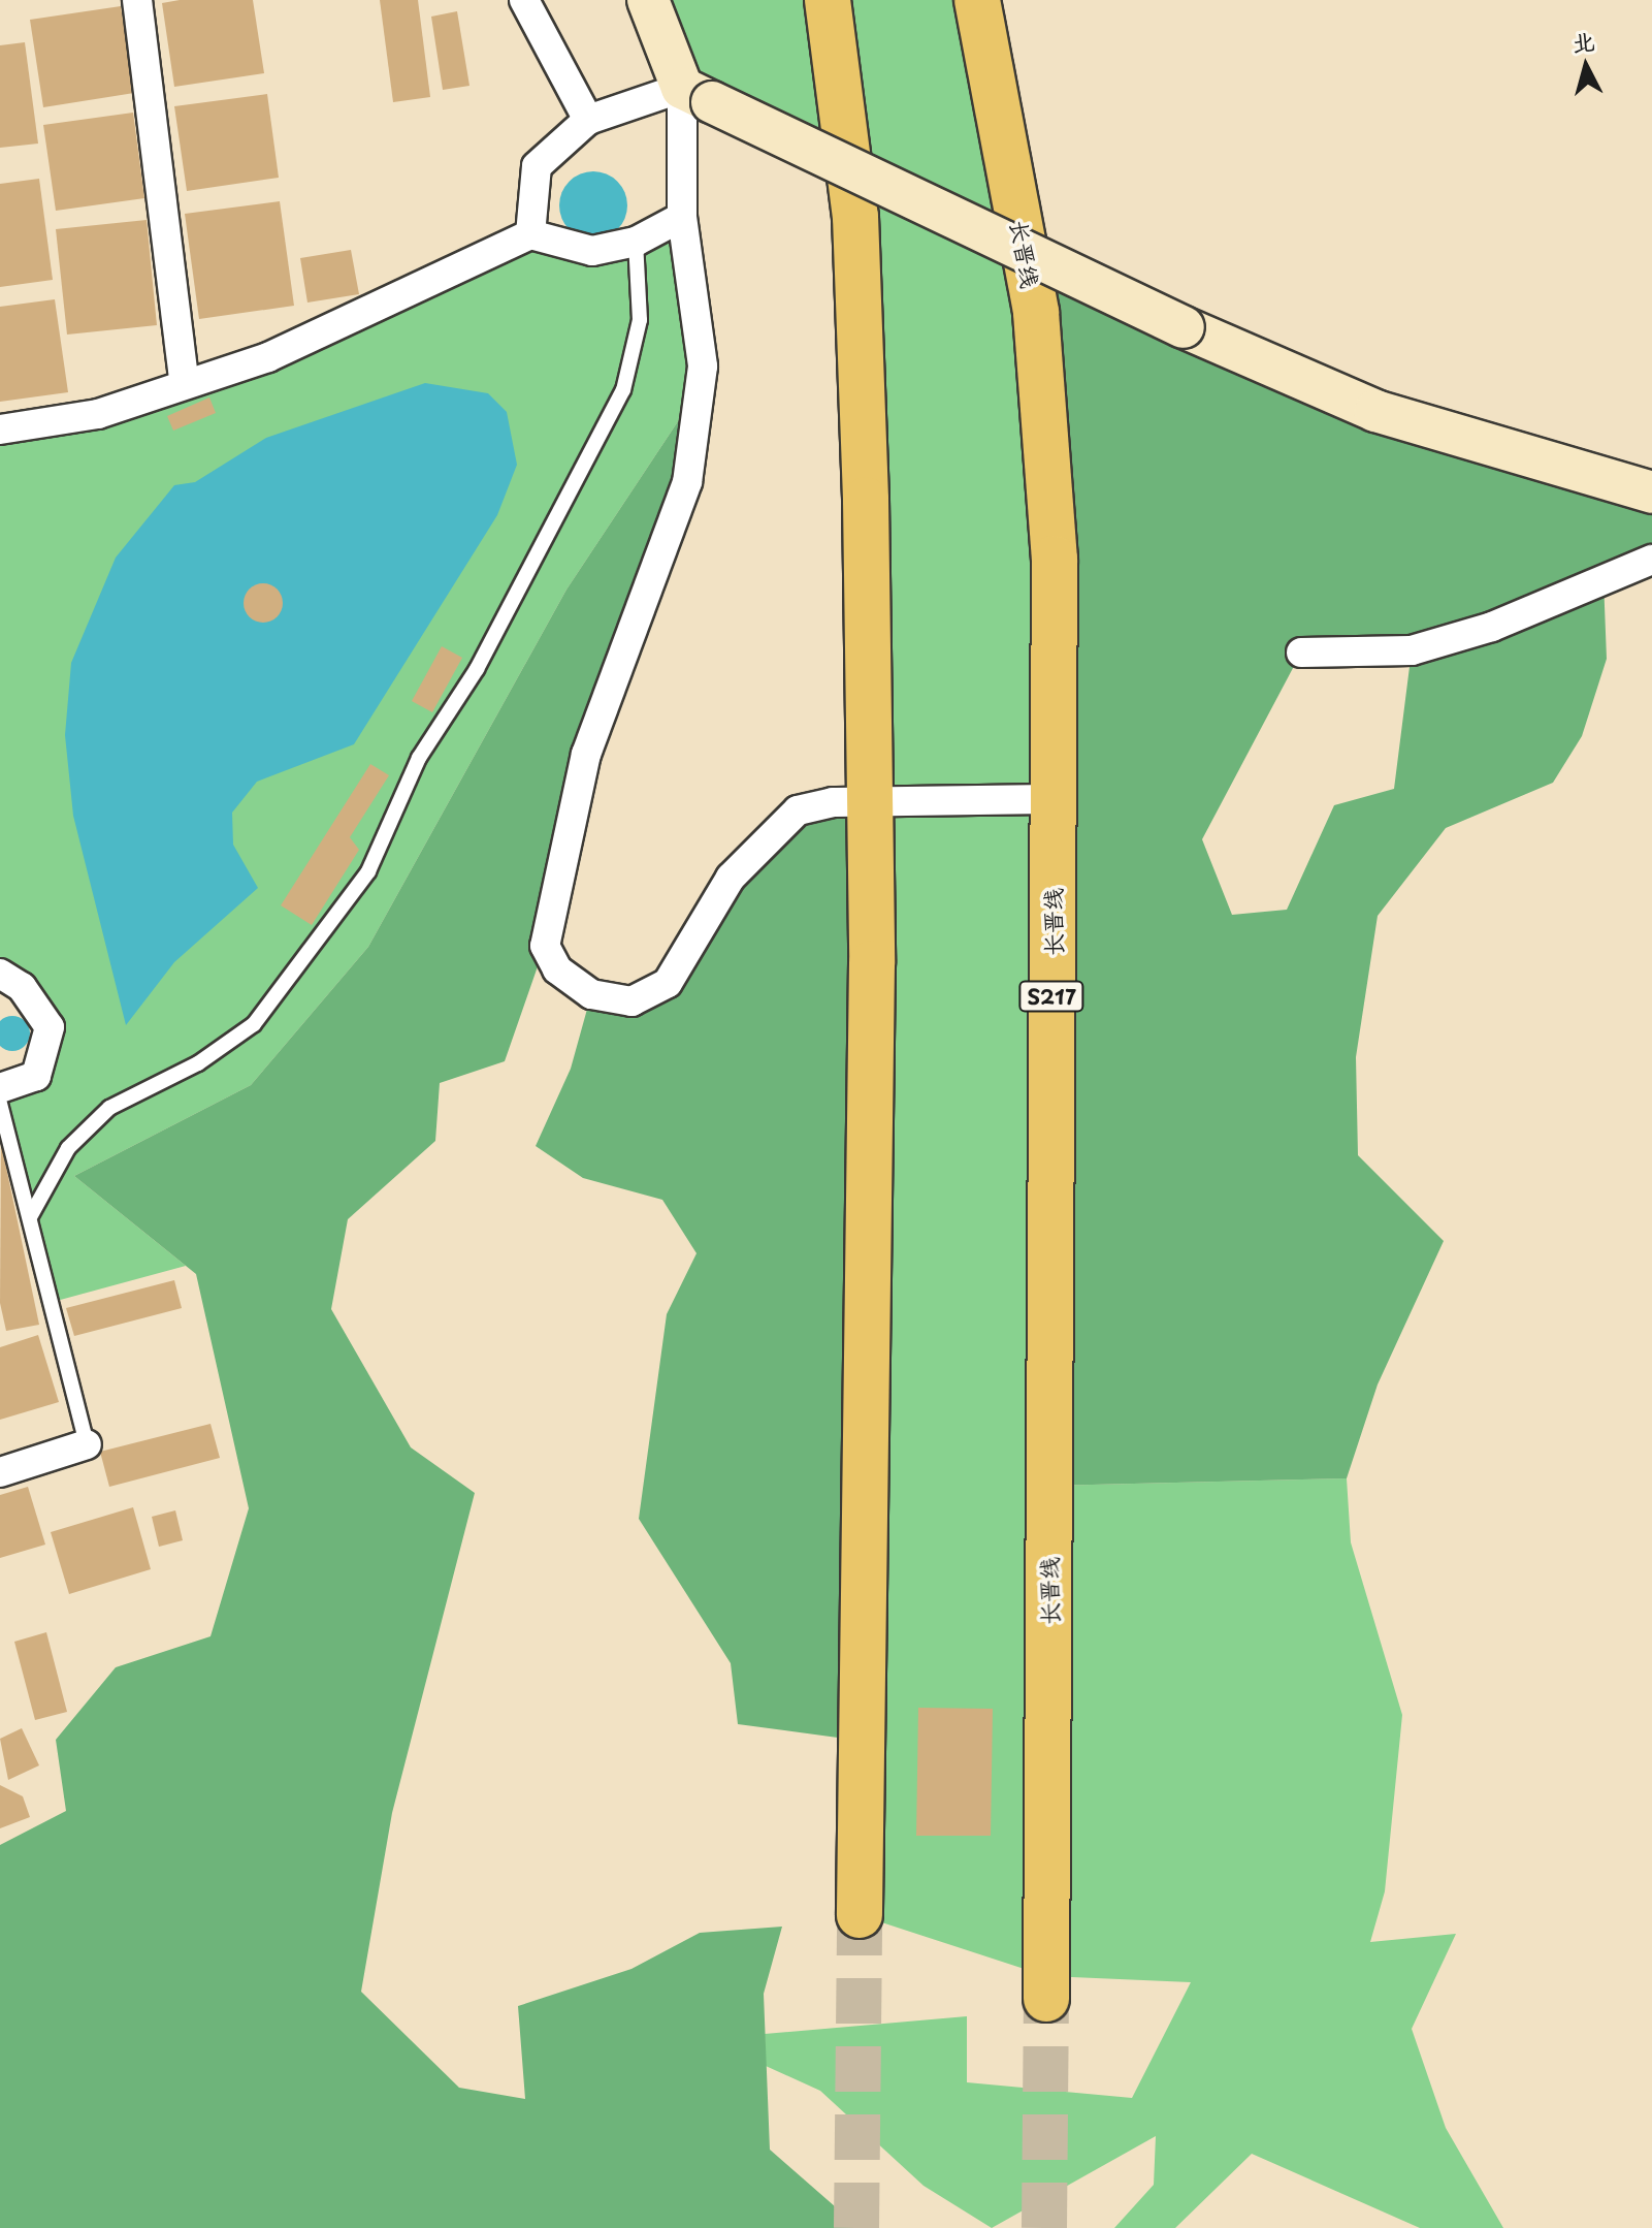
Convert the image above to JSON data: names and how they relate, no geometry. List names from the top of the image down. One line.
{"streets":{"main road":["长晋线","S217"]},"north":"top"}
